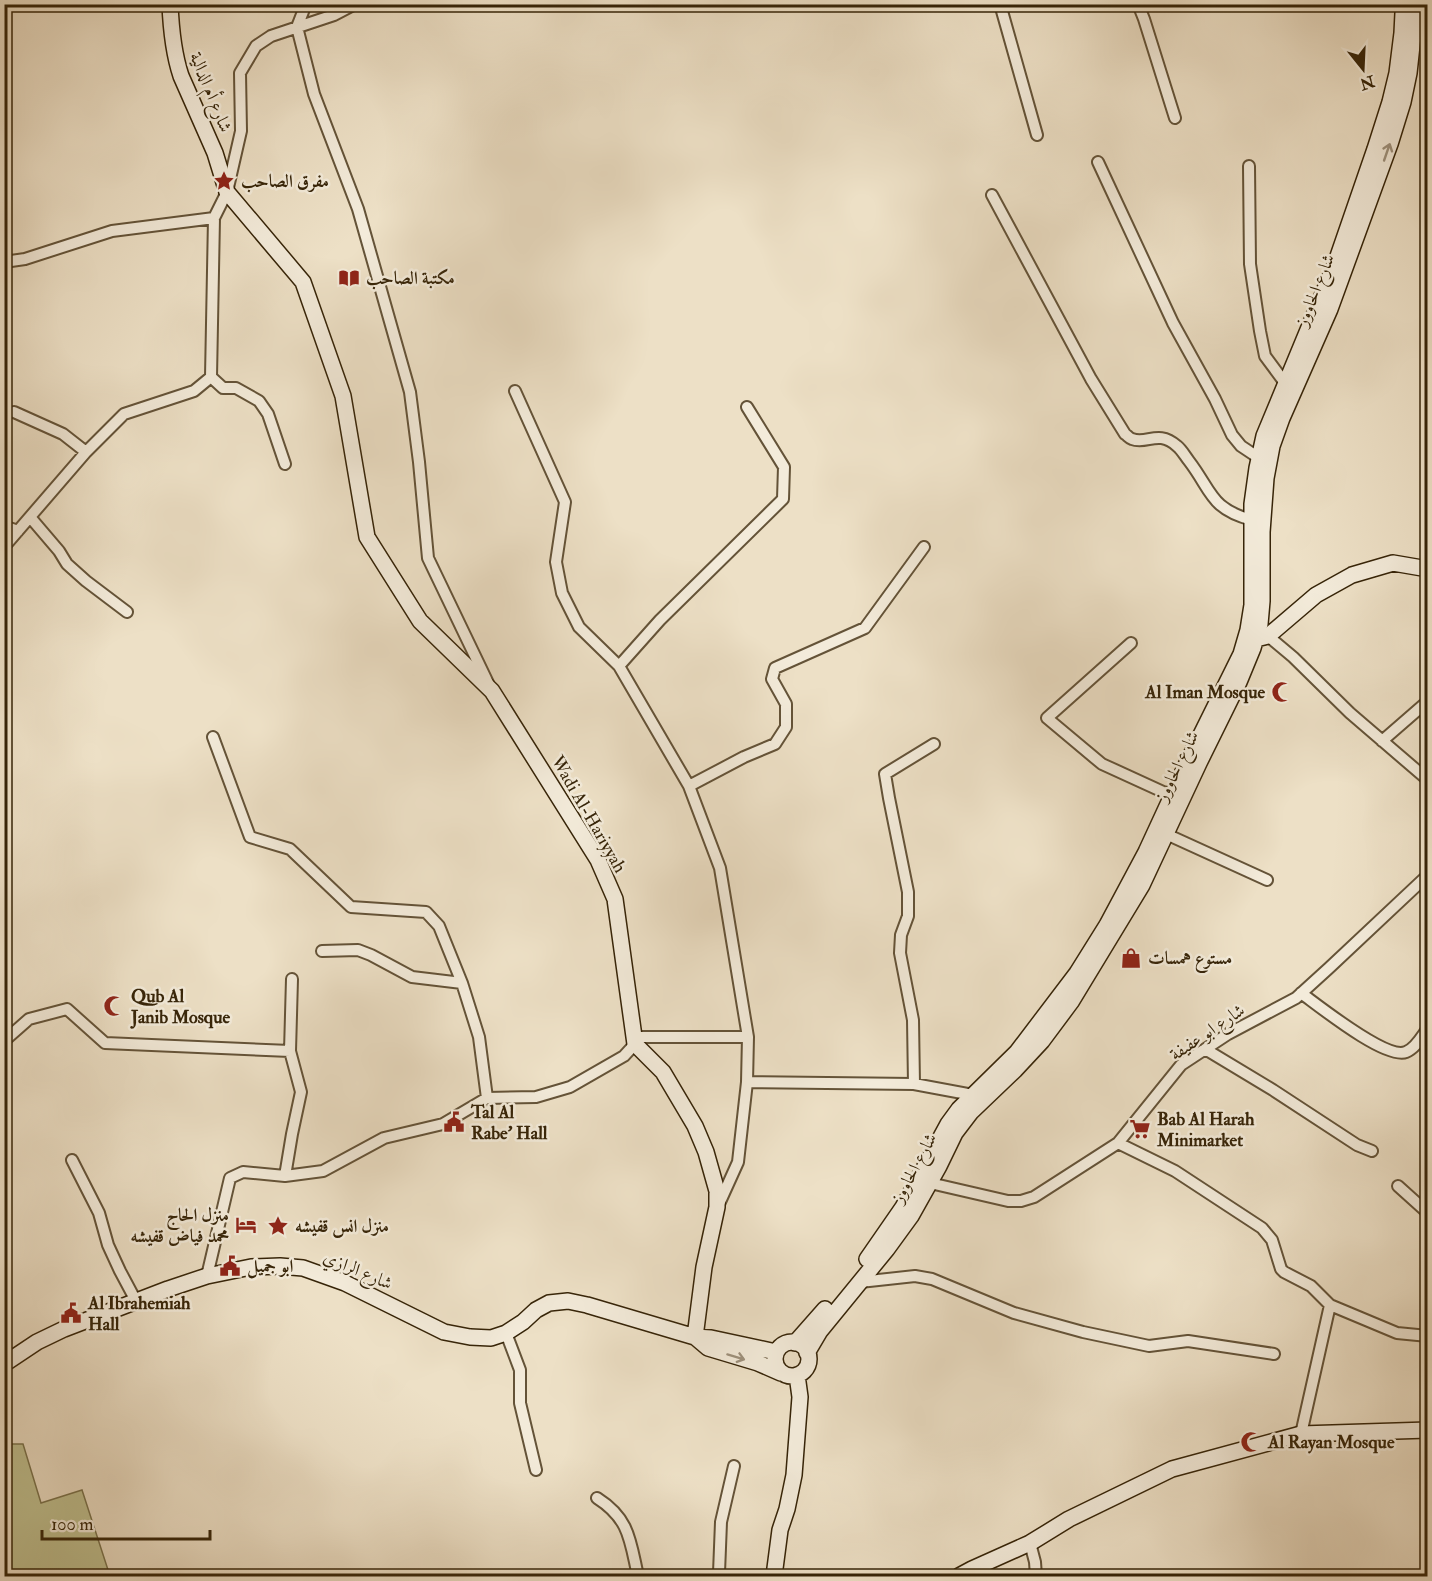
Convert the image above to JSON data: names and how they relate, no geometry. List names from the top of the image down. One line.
{"streets":{"main road":["شارع أم الدالية","شارع الحاووز","Wadi Al-Hariyyah","شارع الرازي"],"street":["شارع ابو عفيفة"]},"crossings":[["شارع أم الدالية","Wadi Al-Hariyyah"],["شارع الحاووز","شارع ابو عفيفة"]],"places":{"place":["مفرق الصاحب","منزل انس قفيشه"],"library":["مكتبة الصاحب"],"mosque":["Al Iman Mosque","Qub Al Janib Mosque","Al Rayan Mosque"],"shop":["مستوع همسات"],"public building":["Tal Al Rabe' Hall","ابو جميل","Al Ibrahemiah Hall"],"supermarket":["Bab Al Harah Minimarket"],"hotel":["منزل الحاج محمد فياض قفيشه"]},"scale_bar":"100 m","north":"bottom"}
